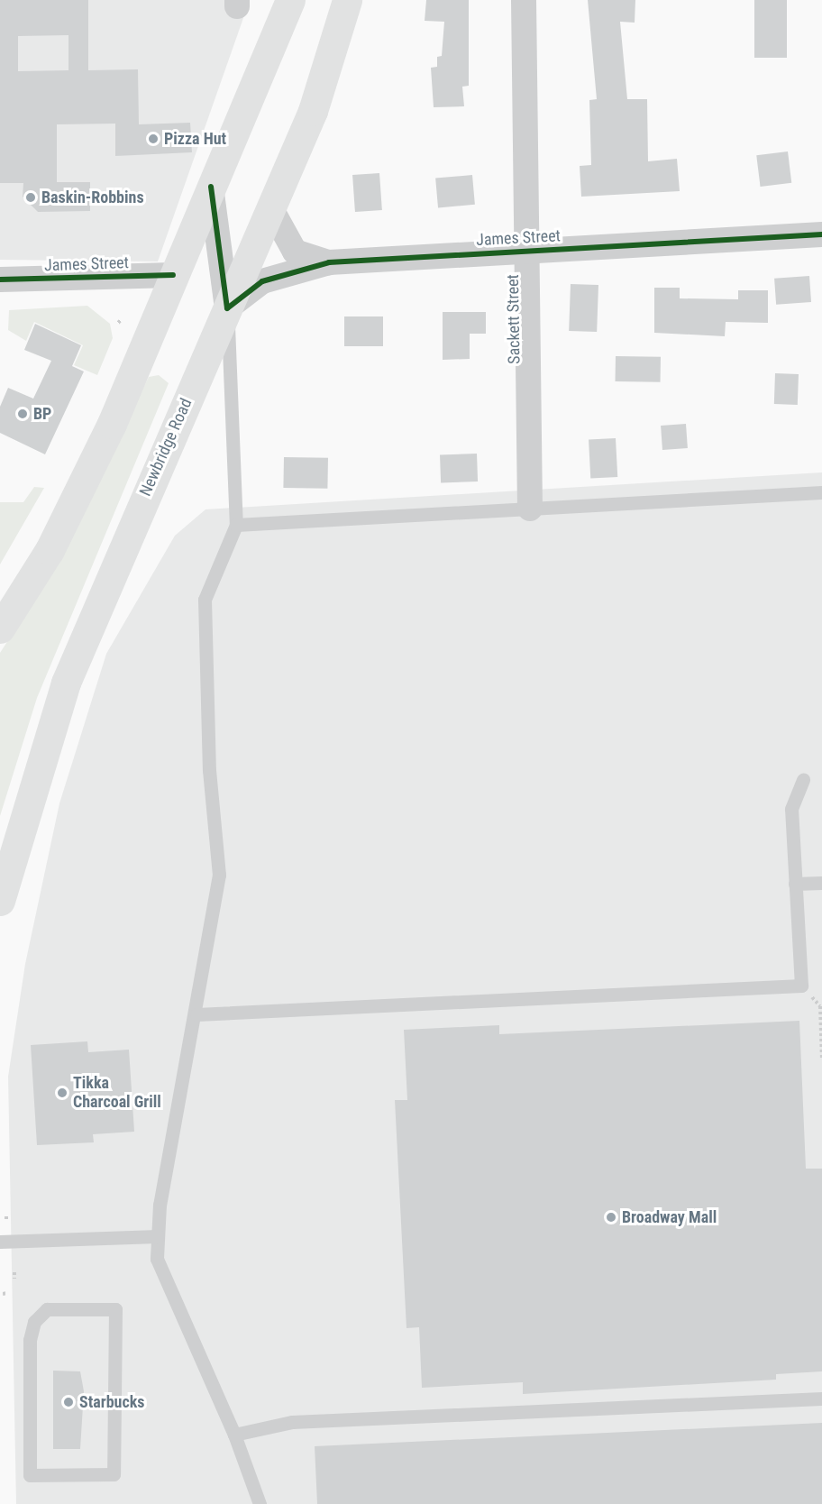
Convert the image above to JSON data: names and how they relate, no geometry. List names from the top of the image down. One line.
{"streets":{"main road":["Newbridge Road"],"street":["James Street","Sackett Street"]},"crossings":[["James Street","Sackett Street"],["James Street","Newbridge Road"]],"places":["Pizza Hut","Baskin-Robbins","BP","Tikka Charcoal Grill","Broadway Mall","Starbucks"]}
